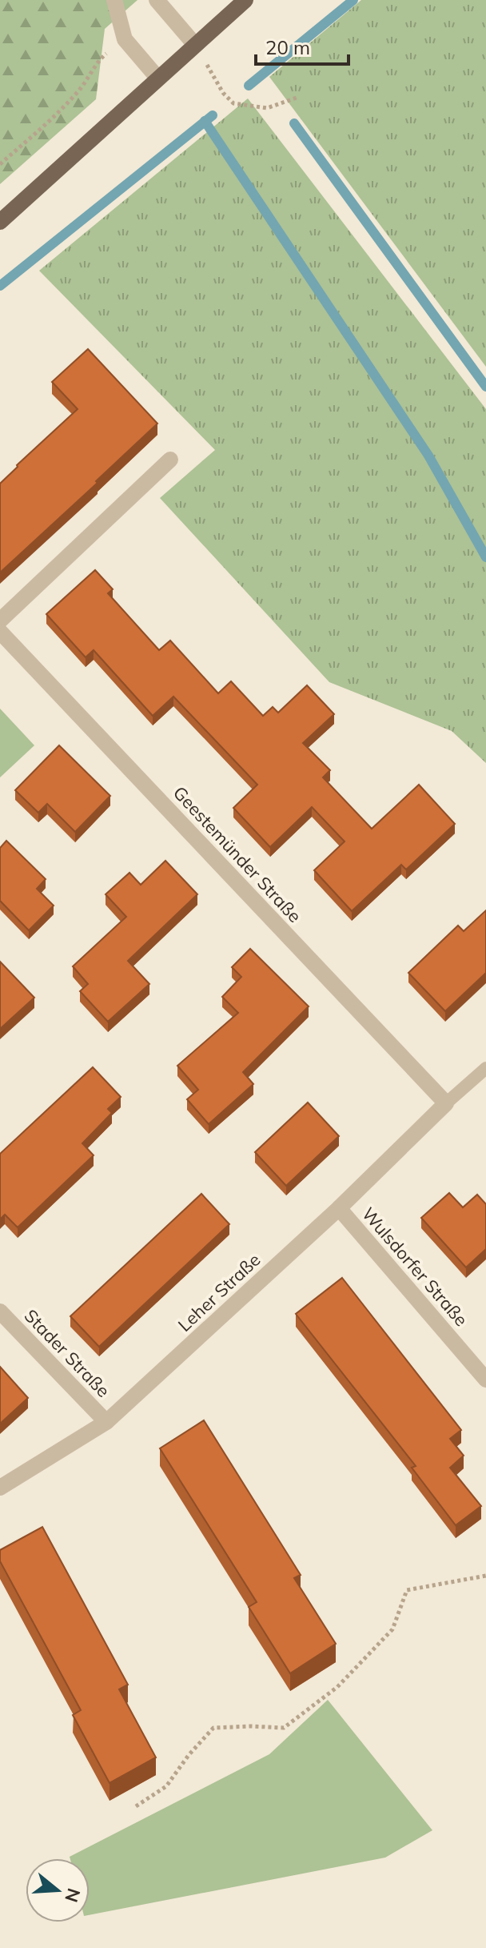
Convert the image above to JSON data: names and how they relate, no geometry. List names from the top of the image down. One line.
{"streets":{"street":["Geestemünder Straße","Wulsdorfer Straße","Leher Straße","Stader Straße"]},"crossings":[["Geestemünder Straße","Leher Straße"],["Wulsdorfer Straße","Leher Straße"],["Leher Straße","Stader Straße"]],"scale_bar":"20 m","north":"right"}
